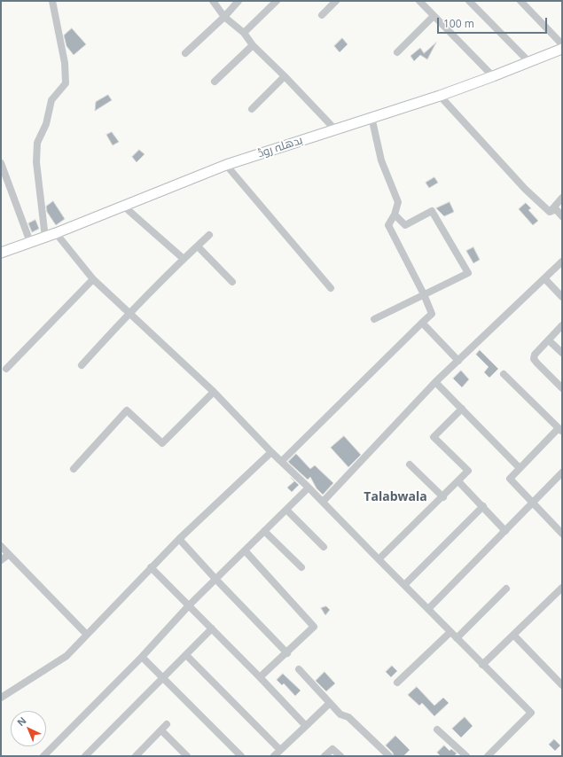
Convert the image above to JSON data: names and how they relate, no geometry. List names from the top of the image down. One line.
{"streets":{"main road":["بدھلہ روڈ"]},"districts":["Talabwala"],"scale_bar":"100 m","north":"top left"}
